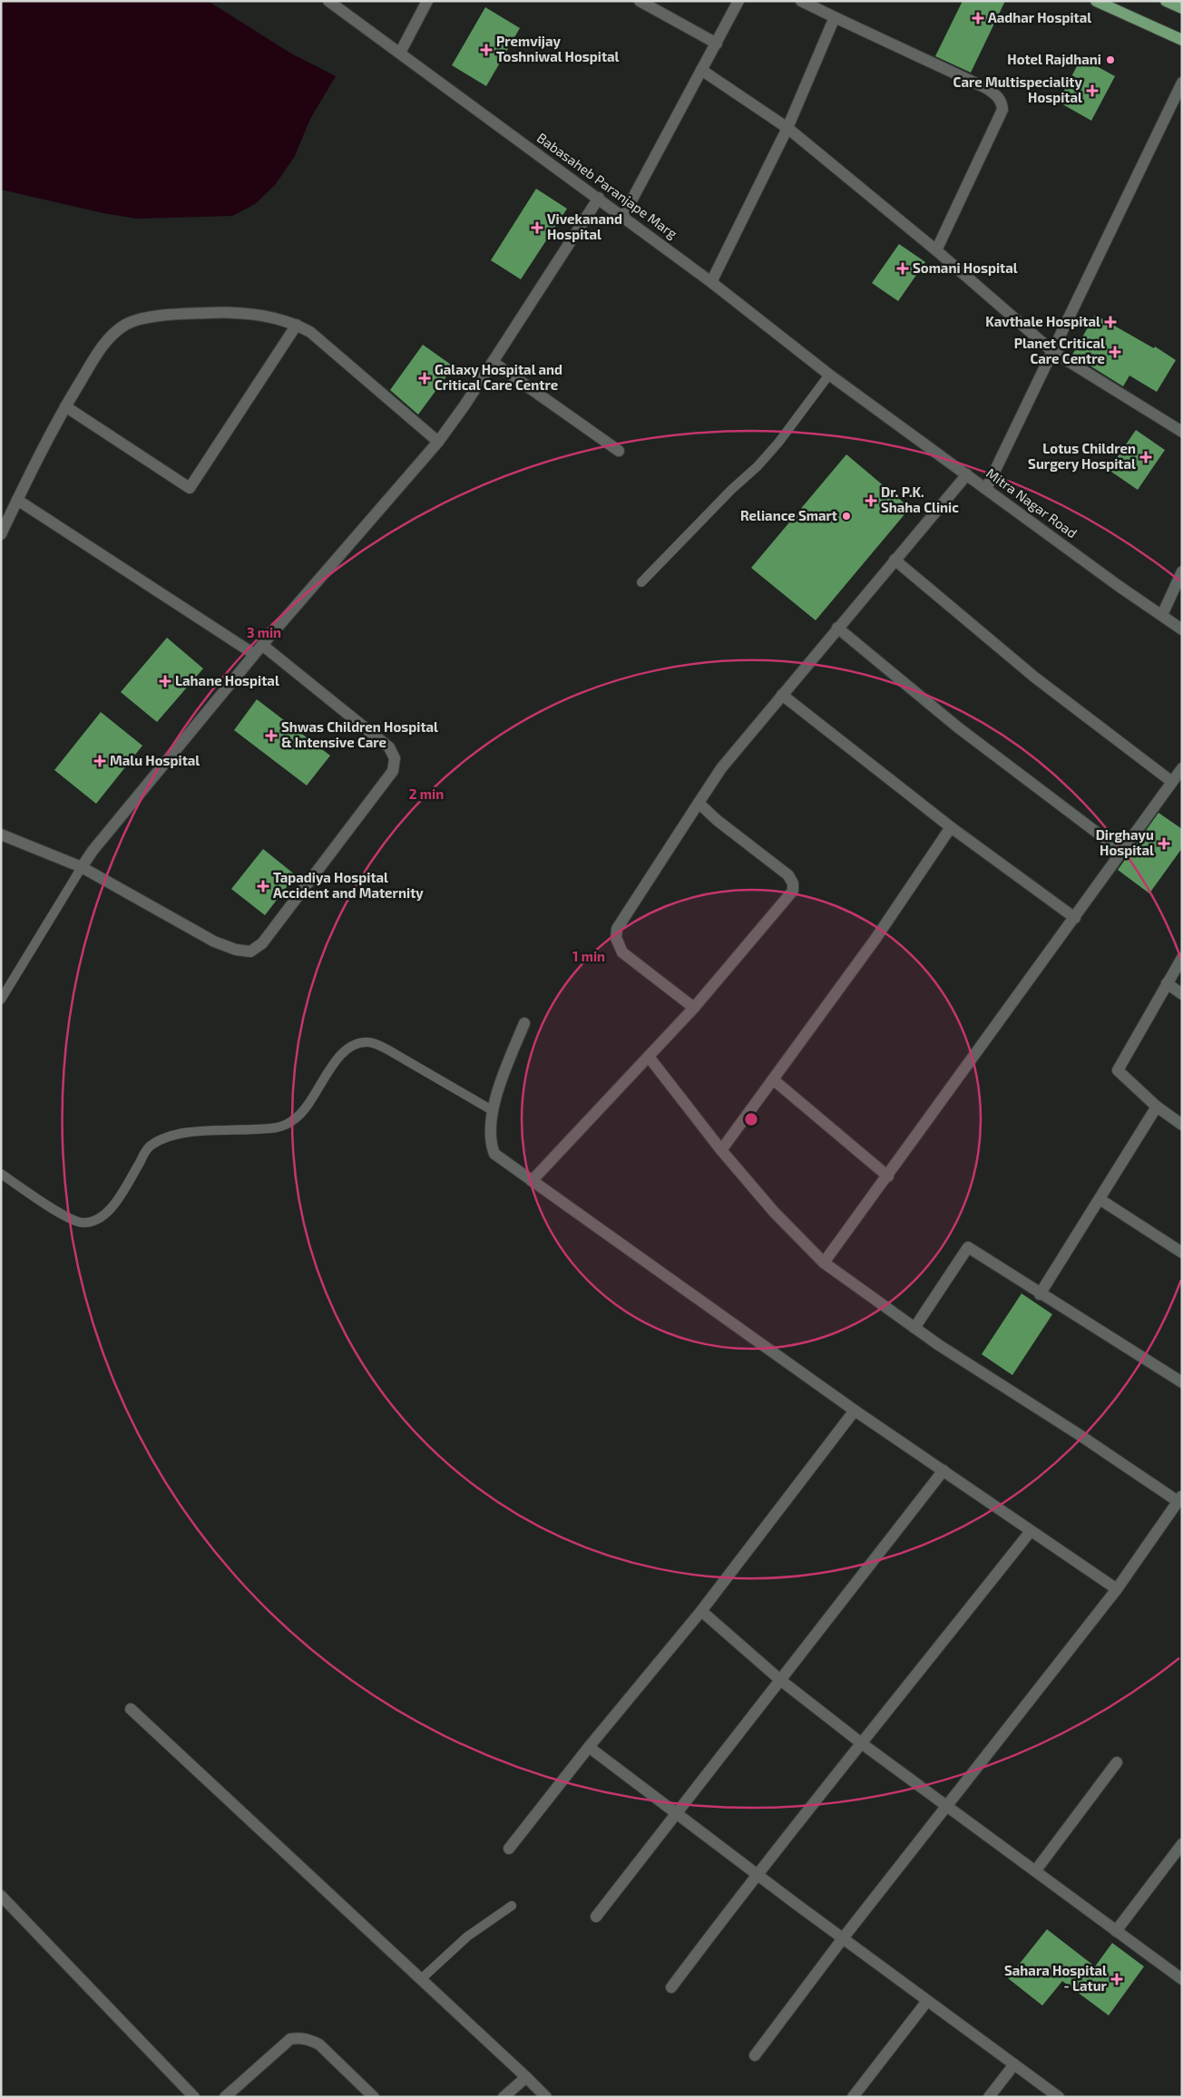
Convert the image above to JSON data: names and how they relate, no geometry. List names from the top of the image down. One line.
{"streets":{"street":["Babasaheb Paranjape Marg","Mitra Nagar Road"]},"crossings":[["Babasaheb Paranjape Marg","Mitra Nagar Road"]],"places":{"health":["Aadhar Hospital","Premvijay Toshniwal Hospital","Care Multispeciality Hospital","Vivekanand Hospital","Somani Hospital","Kavthale Hospital","Planet Critical Care Centre","Galaxy Hospital and Critical Care Centre","Lotus Children Surgery Hospital","Dr. P.K. Shaha Clinic","Lahane Hospital","Shwas Children Hospital & Intensive Care","Malu Hospital","Dirghayu Hospital","Tapadiya Hospital Accident and Maternity","Sahara Hospital - Latur"],"other":["Hotel Rajdhani","Reliance Smart"]},"rings":["3 min","2 min","1 min"]}
